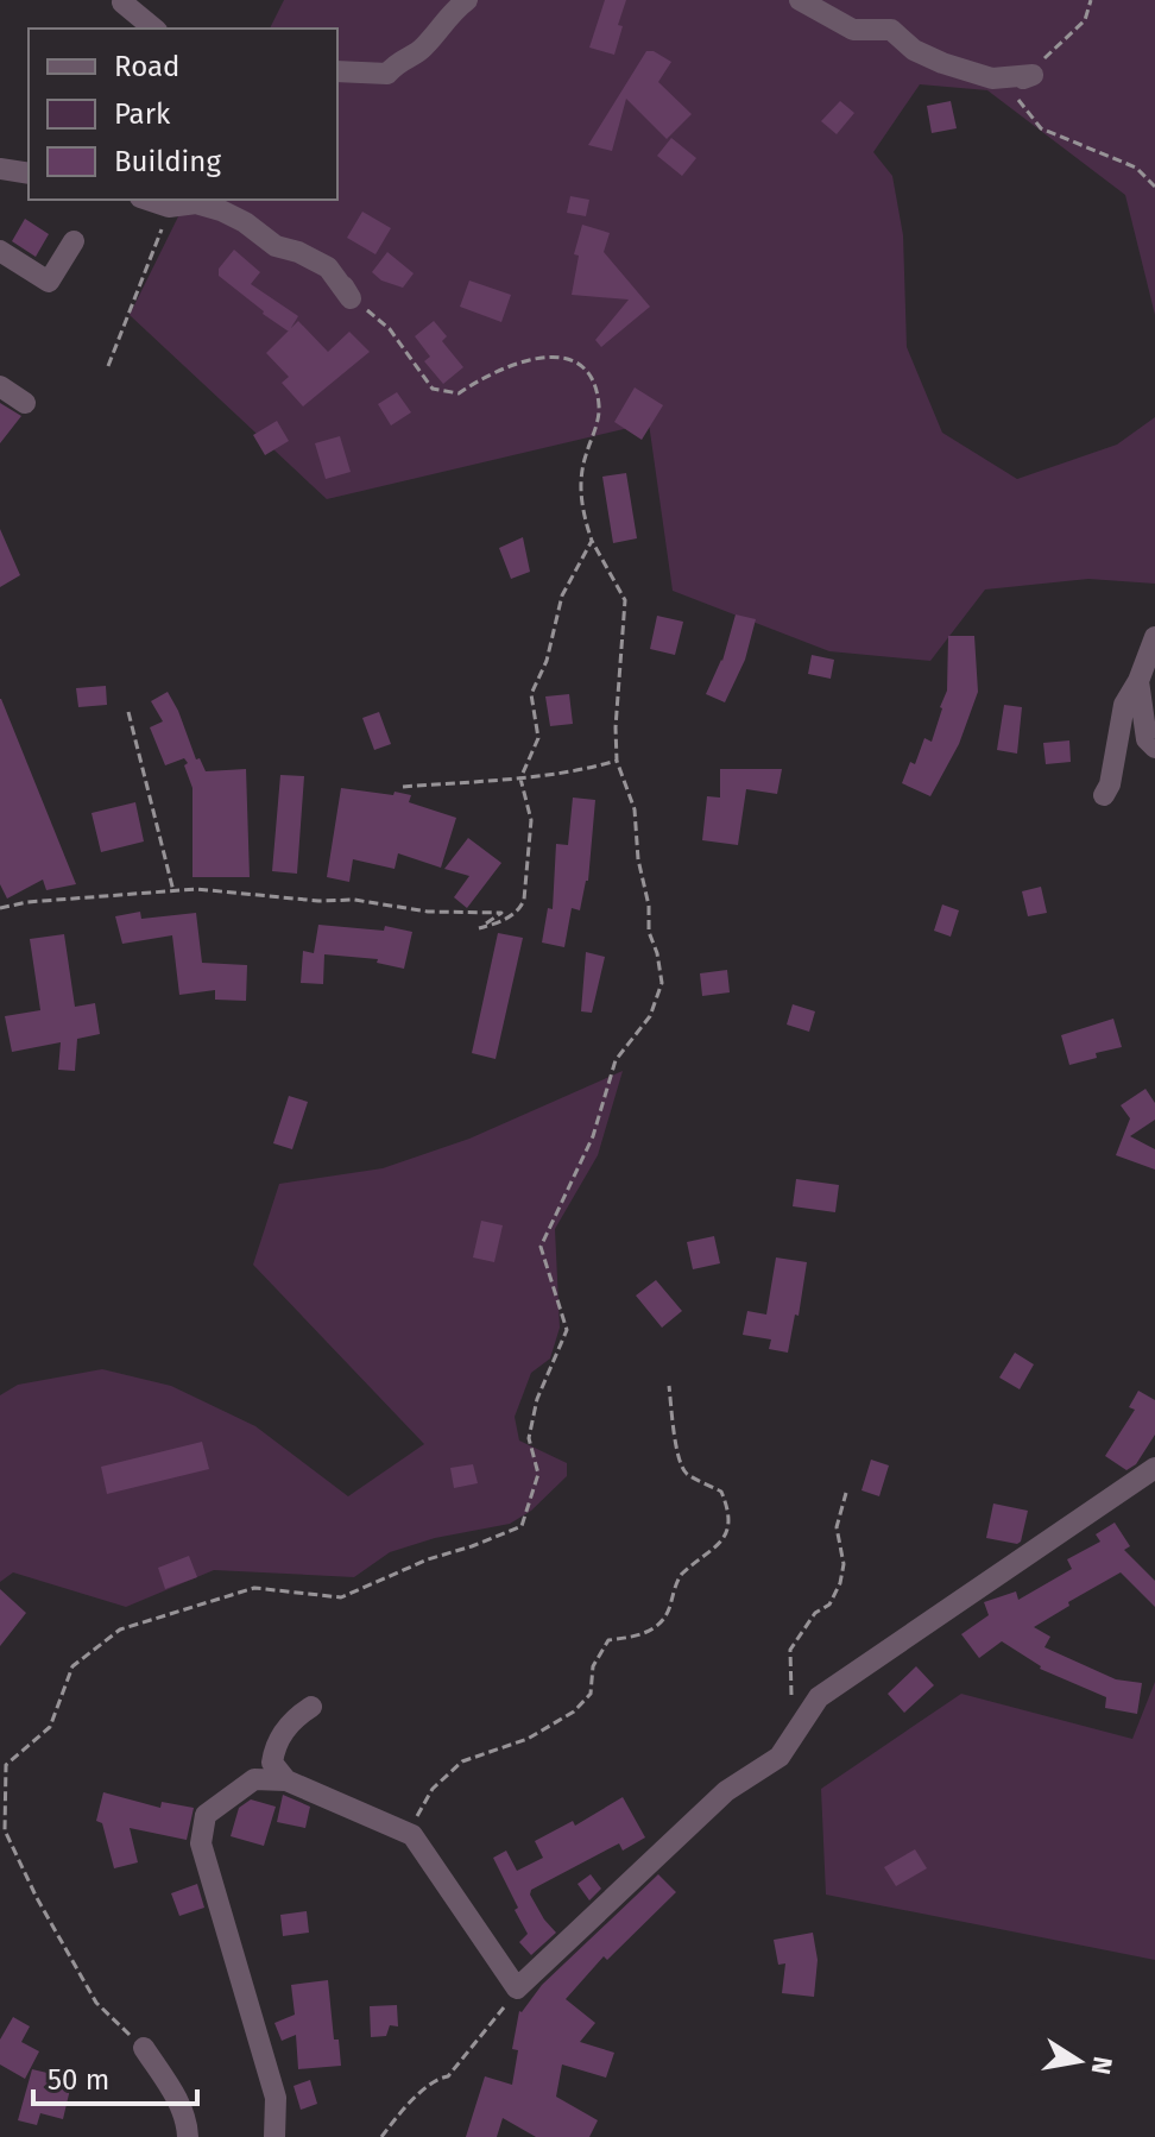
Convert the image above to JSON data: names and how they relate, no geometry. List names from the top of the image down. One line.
{"legend":["Road","Park","Building"],"scale_bar":"50 m","north":"right"}
